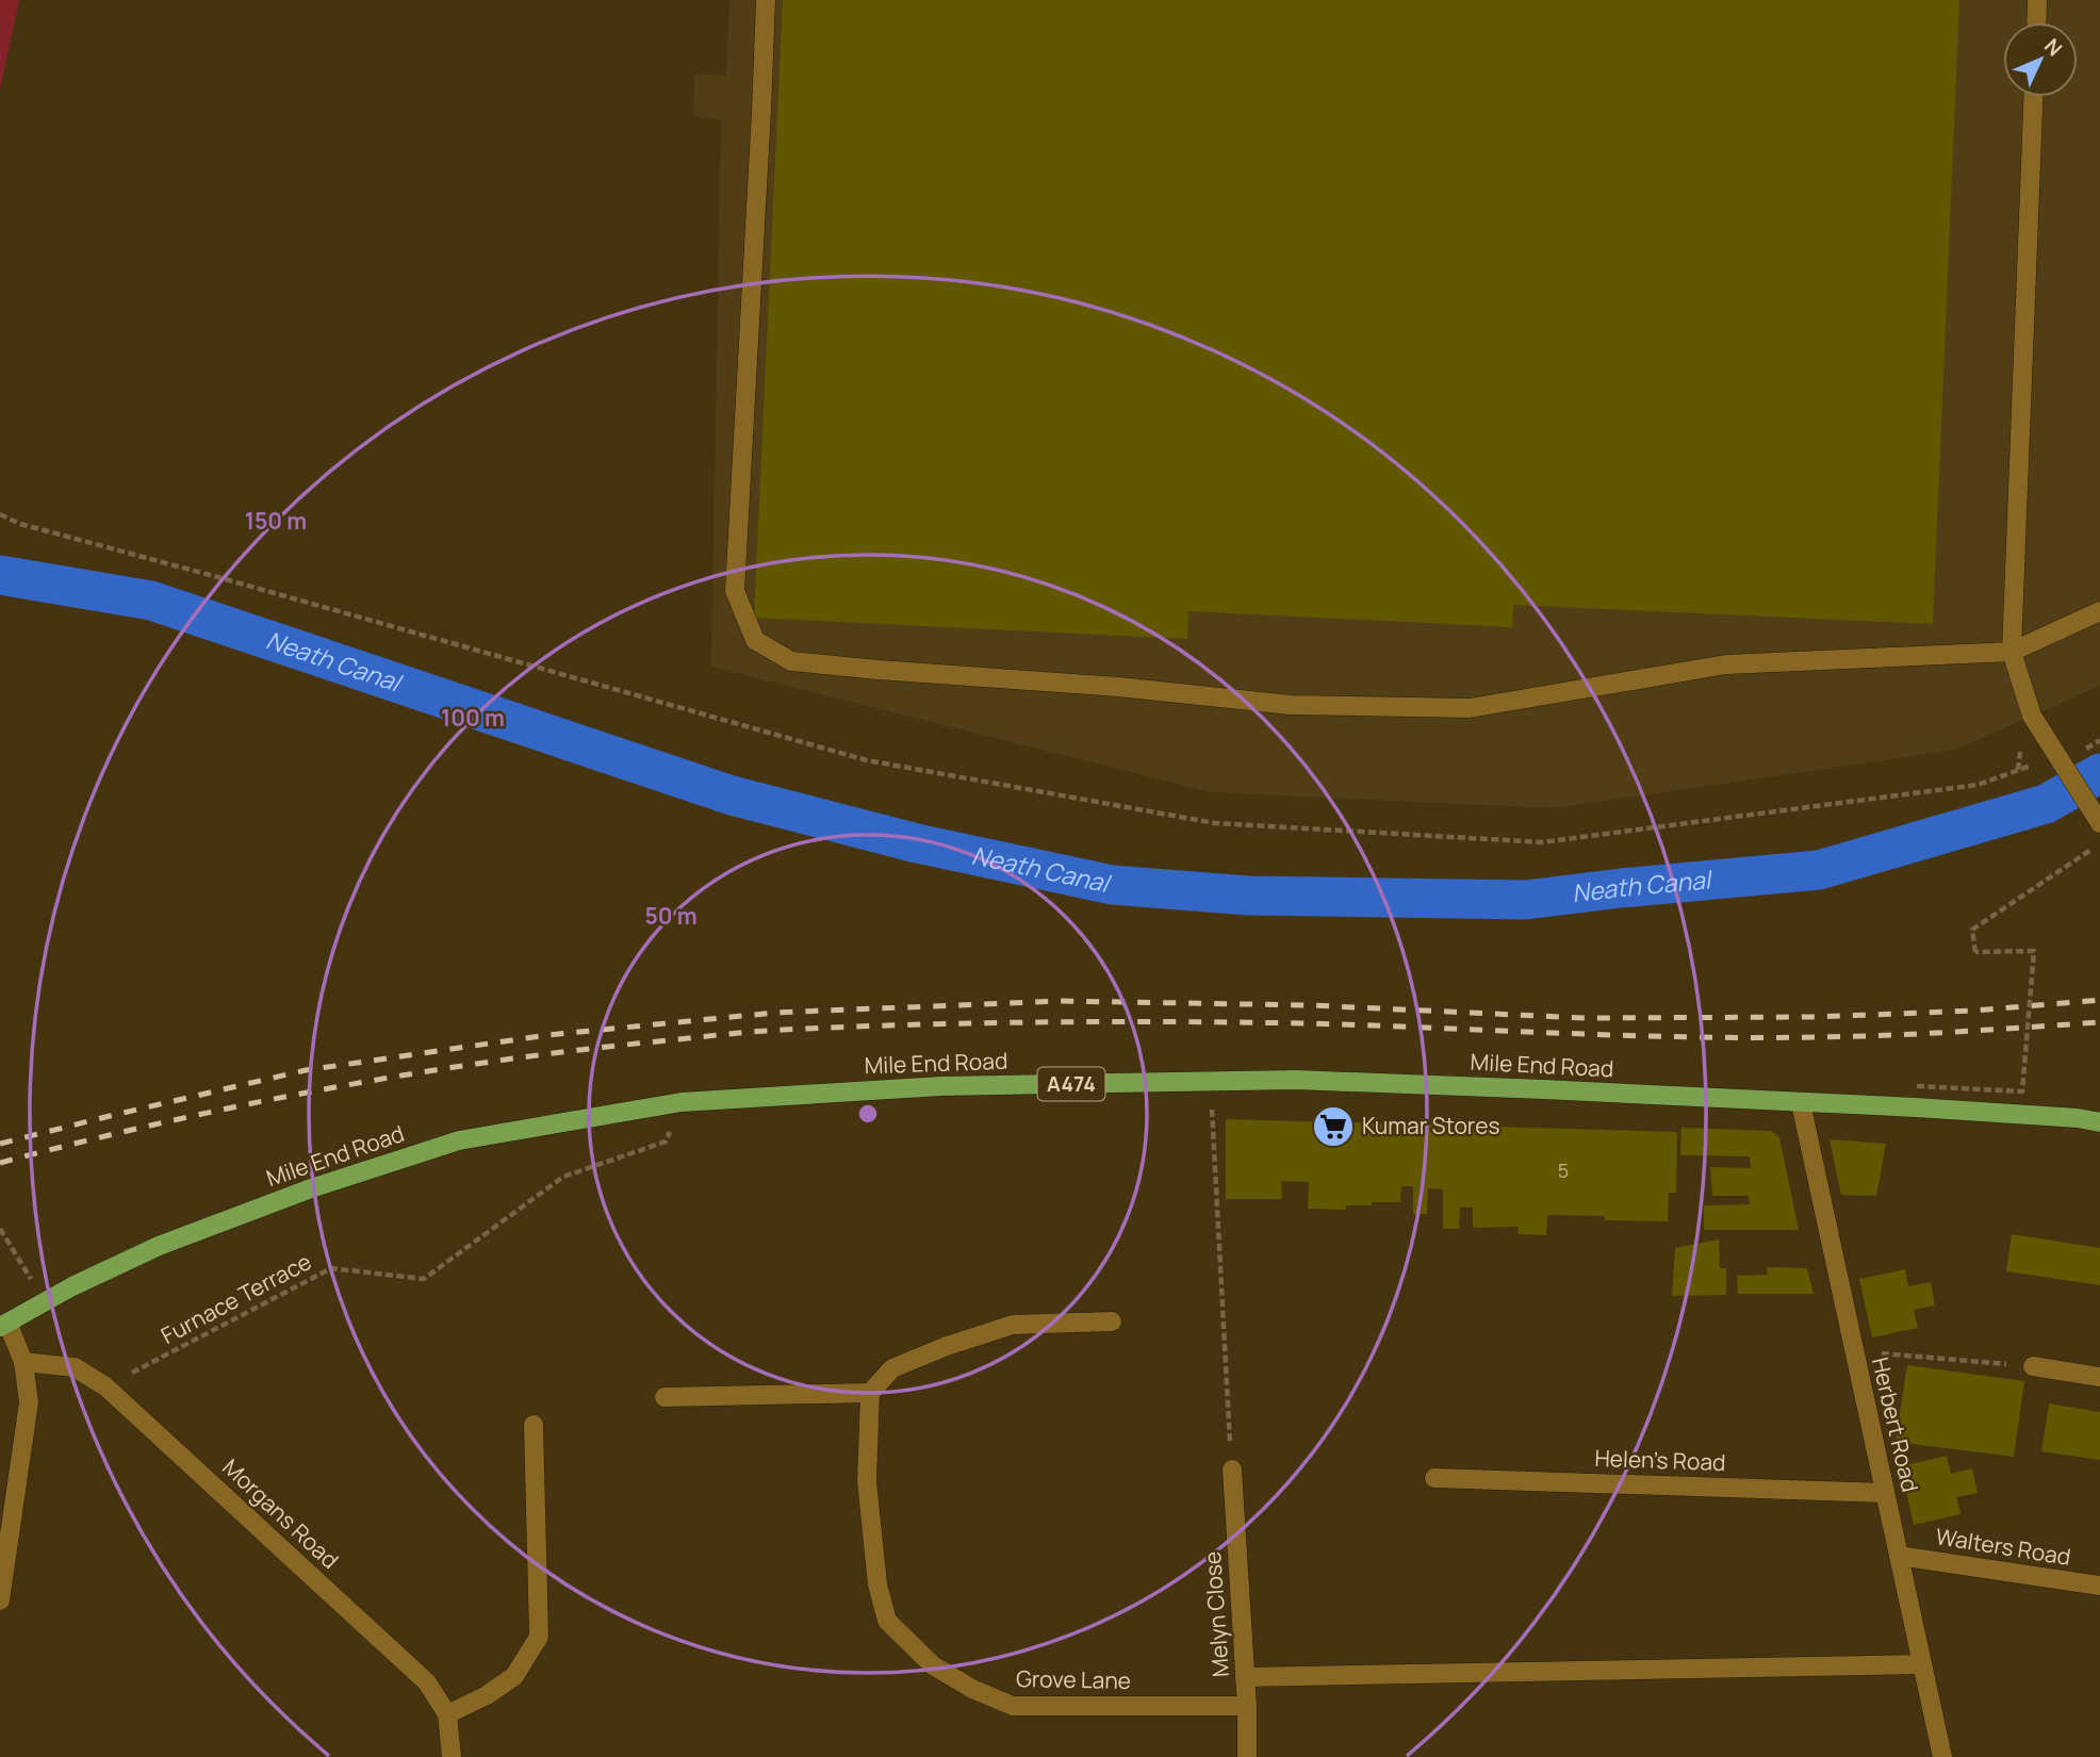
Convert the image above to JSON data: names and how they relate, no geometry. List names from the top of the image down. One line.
{"streets":{"main road":["Mile End Road","A474"],"street":["Herbert Road","Helen's Road","Morgans Road","Walters Road","Melyn Close","Grove Lane"],"path":["Furnace Terrace"]},"crossings":[["Mile End Road","A474"],["Mile End Road","Furnace Terrace"],["Mile End Road","Herbert Road"],["Furnace Terrace","Morgans Road"],["Herbert Road","Helen's Road"],["Herbert Road","Walters Road"],["Melyn Close","Grove Lane"]],"water":["Neath Canal"],"places":{"supermarket":["Kumar Stores"]},"house_numbers":["5"],"north":"top right","rings":["150 m","100 m","50 m"]}
